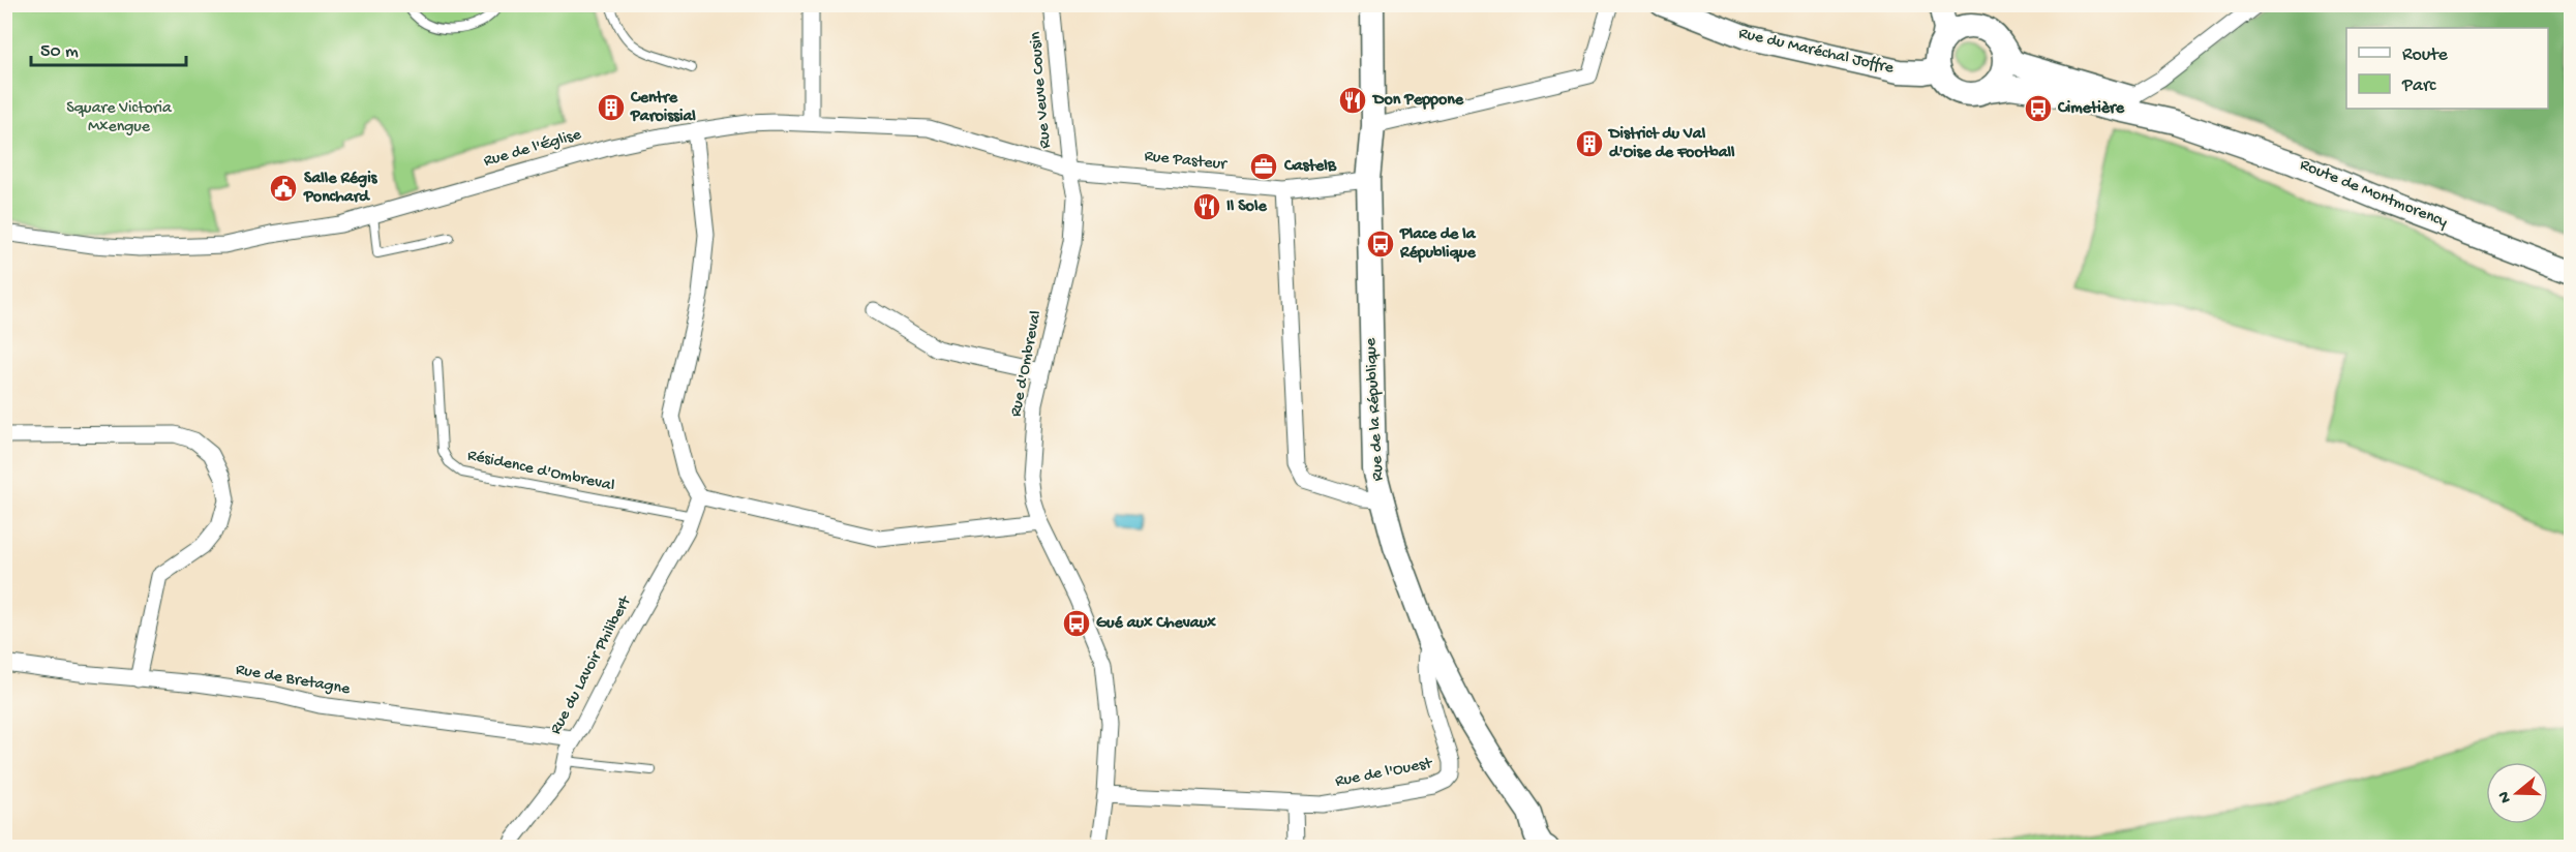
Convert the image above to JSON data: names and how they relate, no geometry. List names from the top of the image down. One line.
{"streets":{"street":["Rue du Maréchal Joffre","Rue Veuve Cousin","Rue de l'Église","Rue Pasteur","Route de Montmorency","Rue d'Ombreval","Rue de la République","Rue du Lavoir Philibert","Rue de Bretagne","Rue de l'Ouest"],"lane":["Résidence d'Ombreval"]},"crossings":[["Rue du Maréchal Joffre","Route de Montmorency"],["Rue Veuve Cousin","Rue de l'Église"],["Rue Veuve Cousin","Rue Pasteur"],["Rue Veuve Cousin","Rue d'Ombreval"],["Rue de l'Église","Rue Pasteur"],["Rue de l'Église","Rue d'Ombreval"],["Rue Pasteur","Rue d'Ombreval"],["Rue Pasteur","Rue de la République"],["Rue d'Ombreval","Rue de l'Ouest"],["Rue de la République","Rue de l'Ouest"],["Résidence d'Ombreval","Rue du Lavoir Philibert"],["Rue du Lavoir Philibert","Rue de Bretagne"]],"parks":["Square Victoria Mxengue"],"places":{"restaurant":["Don Peppone","Il Sole"],"building":["Centre Paroissial","District du Val d'Oise de Football"],"bus stop":["Cimetière","Place de la République","Gué aux Chevaux"],"office":["CastelB"],"public building":["Salle Régis Ponchard"]},"legend":["Route","Parc"],"scale_bar":"50 m","north":"left"}
